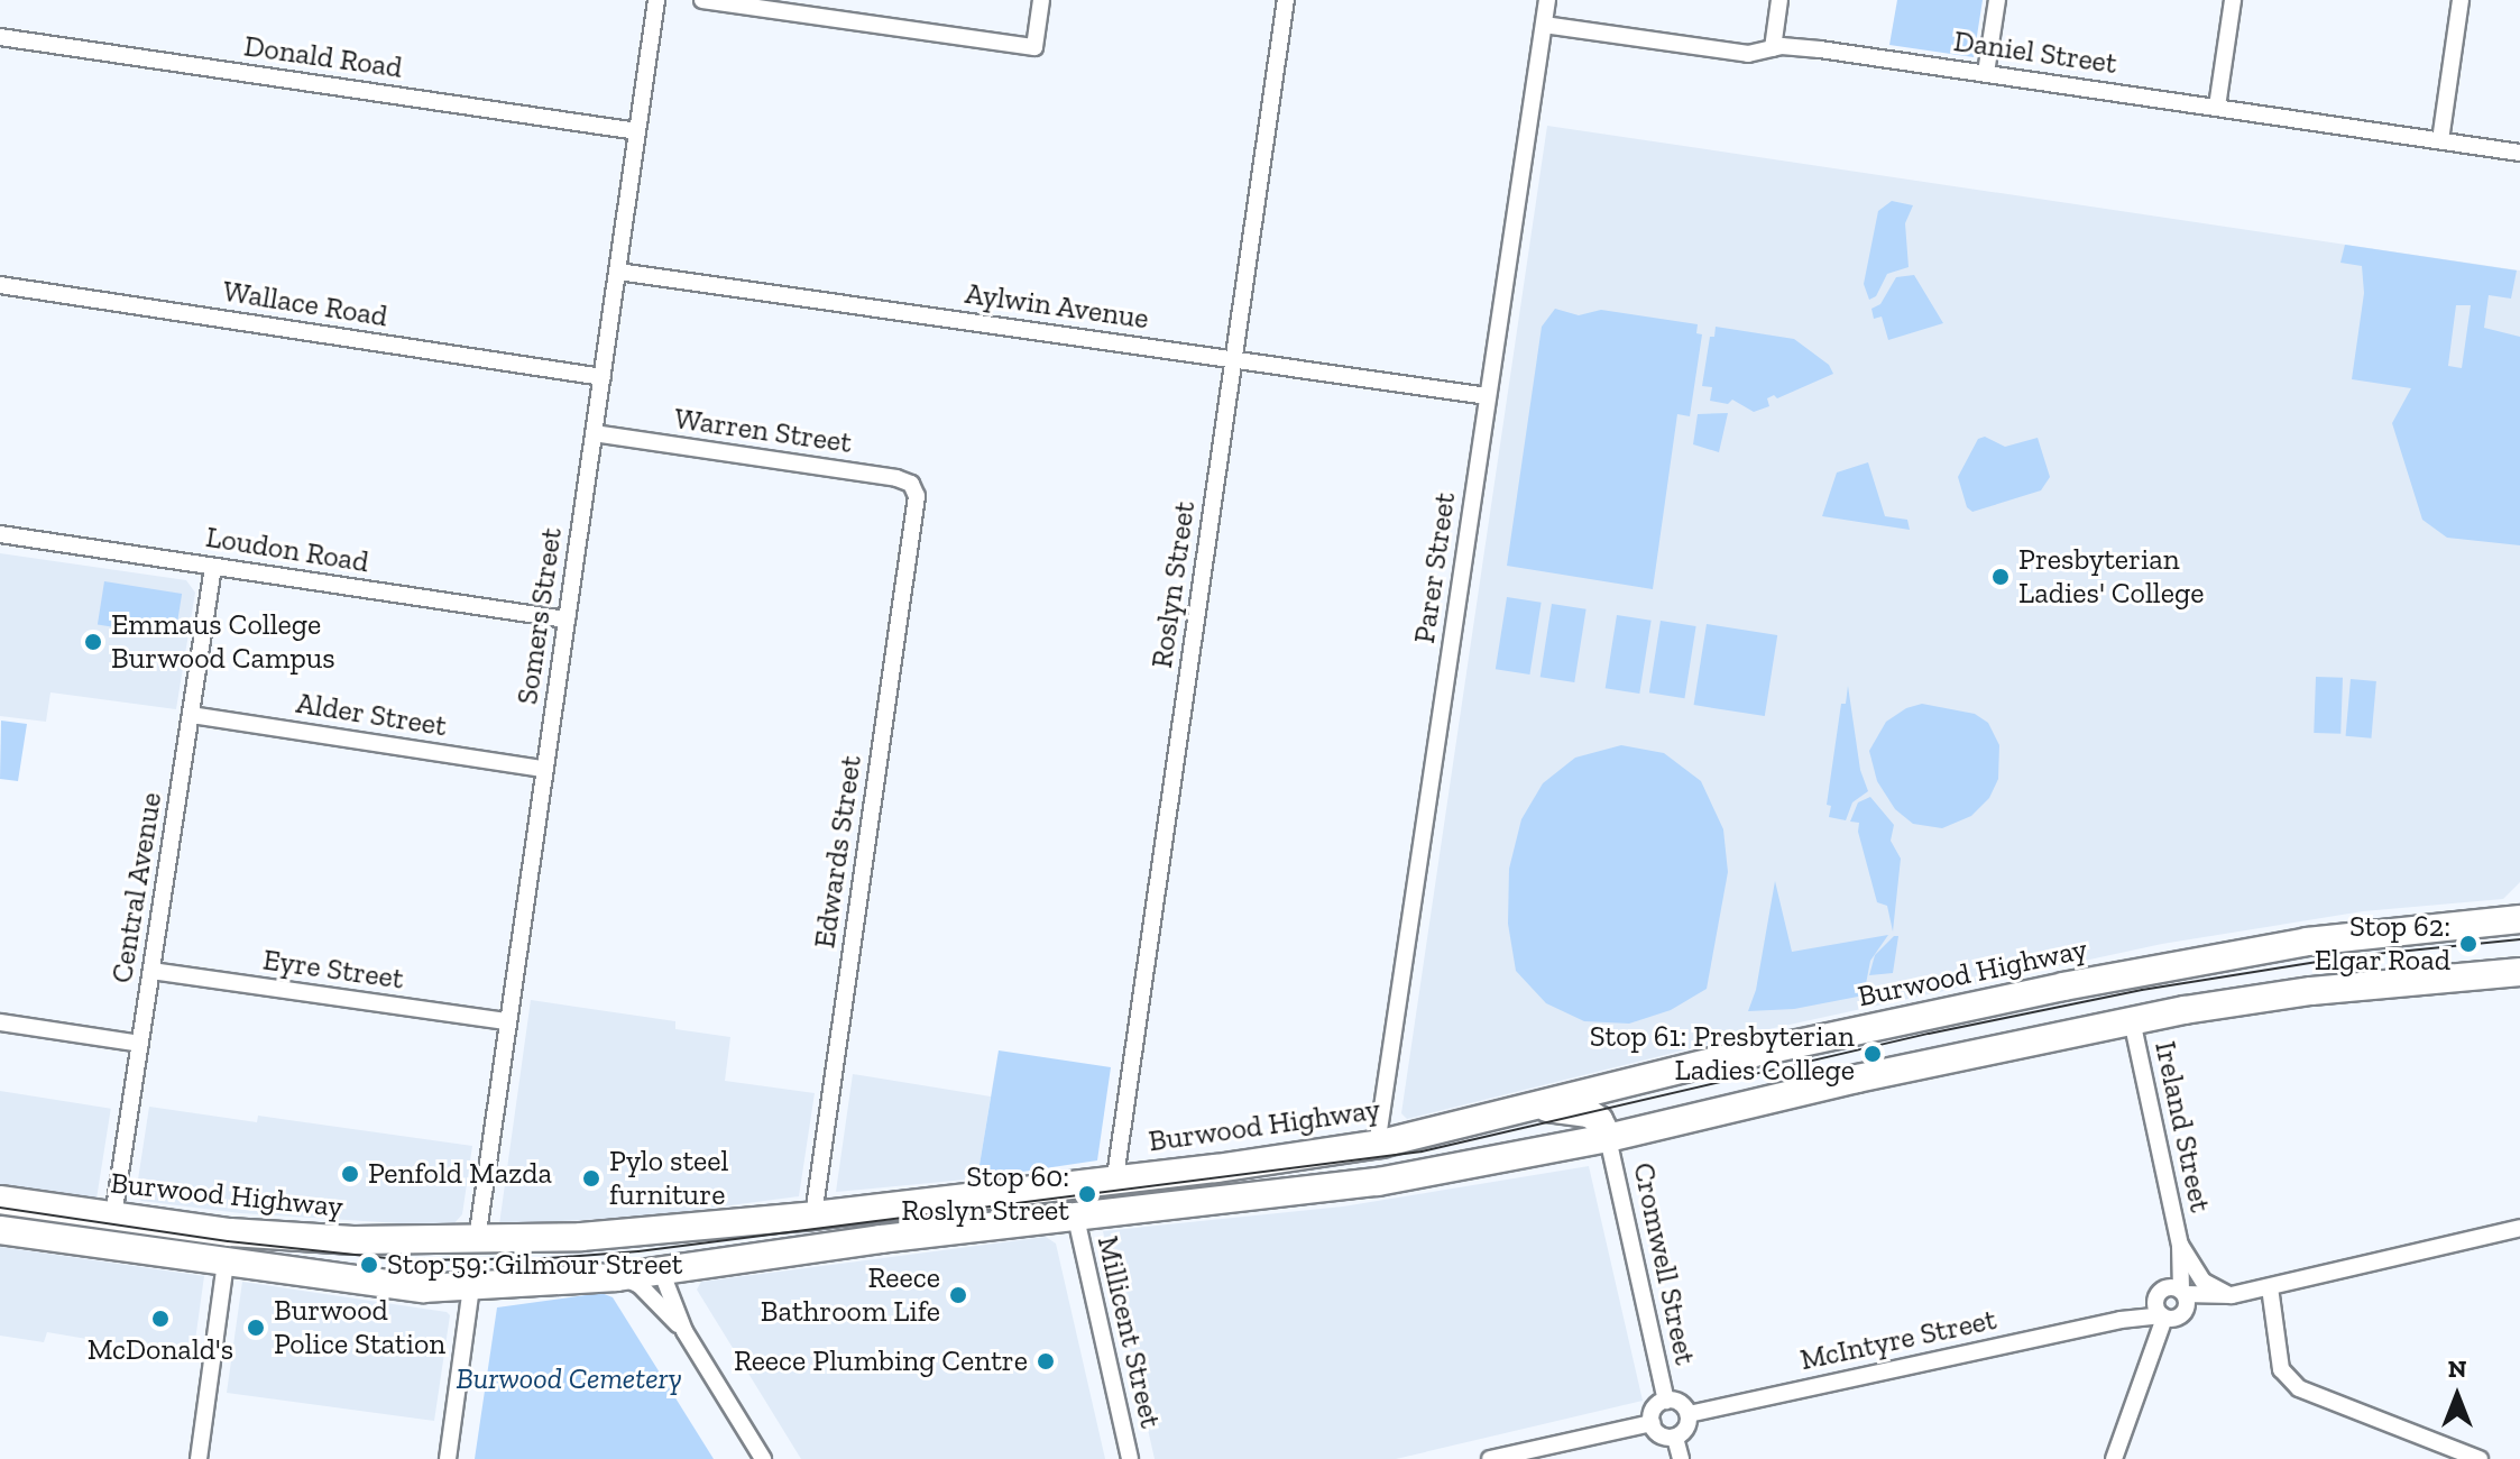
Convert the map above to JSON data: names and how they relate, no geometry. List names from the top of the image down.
{
  "streets": {
    "highway": ["Burwood Highway"],
    "street": [
      "Daniel Street",
      "Donald Road",
      "Wallace Road",
      "Aylwin Avenue",
      "Warren Street",
      "Loudon Road",
      "Parer Street",
      "Roslyn Street",
      "Somers Street",
      "Alder Street",
      "Edwards Street",
      "Central Avenue",
      "Eyre Street",
      "Ireland Street",
      "Cromwell Street",
      "Millicent Street",
      "McIntyre Street"
    ]
  },
  "crossings": [
    ["Daniel Street", "Parer Street"],
    ["Donald Road", "Somers Street"],
    ["Wallace Road", "Somers Street"],
    ["Aylwin Avenue", "Parer Street"],
    ["Aylwin Avenue", "Roslyn Street"],
    ["Aylwin Avenue", "Somers Street"],
    ["Warren Street", "Somers Street"],
    ["Warren Street", "Edwards Street"],
    ["Loudon Road", "Somers Street"],
    ["Loudon Road", "Central Avenue"],
    ["Parer Street", "Burwood Highway"],
    ["Roslyn Street", "Burwood Highway"],
    ["Somers Street", "Alder Street"],
    ["Somers Street", "Eyre Street"],
    ["Somers Street", "Burwood Highway"],
    ["Alder Street", "Central Avenue"],
    ["Edwards Street", "Burwood Highway"],
    ["Central Avenue", "Eyre Street"],
    ["Central Avenue", "Burwood Highway"],
    ["Ireland Street", "McIntyre Street"],
    ["Cromwell Street", "McIntyre Street"]
  ],
  "parks": ["Burwood Cemetery"],
  "places": [
    "Presbyterian Ladies' College",
    "Emmaus College Burwood Campus",
    "Stop 62: Elgar Road",
    "Stop 61: Presbyterian Ladies College",
    "Penfold Mazda",
    "Pylo steel furniture",
    "Stop 60: Roslyn Street",
    "Stop 59: Gilmour Street",
    "Reece Bathroom Life",
    "McDonald's",
    "Burwood Police Station",
    "Reece Plumbing Centre"
  ],
  "north": "top"
}
